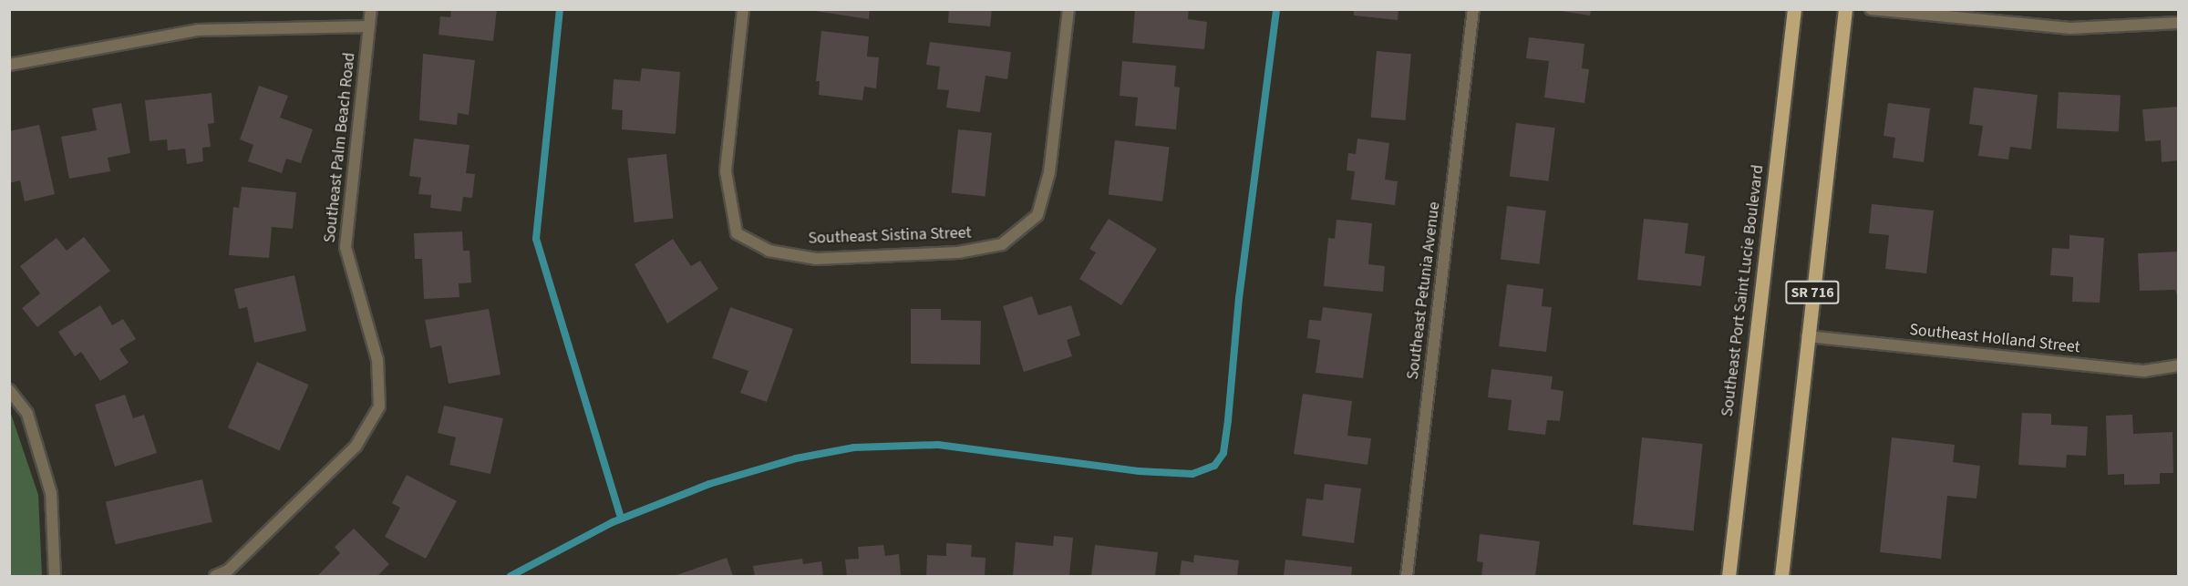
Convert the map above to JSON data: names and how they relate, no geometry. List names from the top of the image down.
{
  "streets": {
    "main road": ["Southeast Port Saint Lucie Boulevard", "SR 716"],
    "street": [
      "Southeast Palm Beach Road",
      "Southeast Sistina Street",
      "Southeast Petunia Avenue",
      "Southeast Holland Street"
    ]
  },
  "crossings": [
    ["SR 716", "Southeast Holland Street"]
  ]
}
